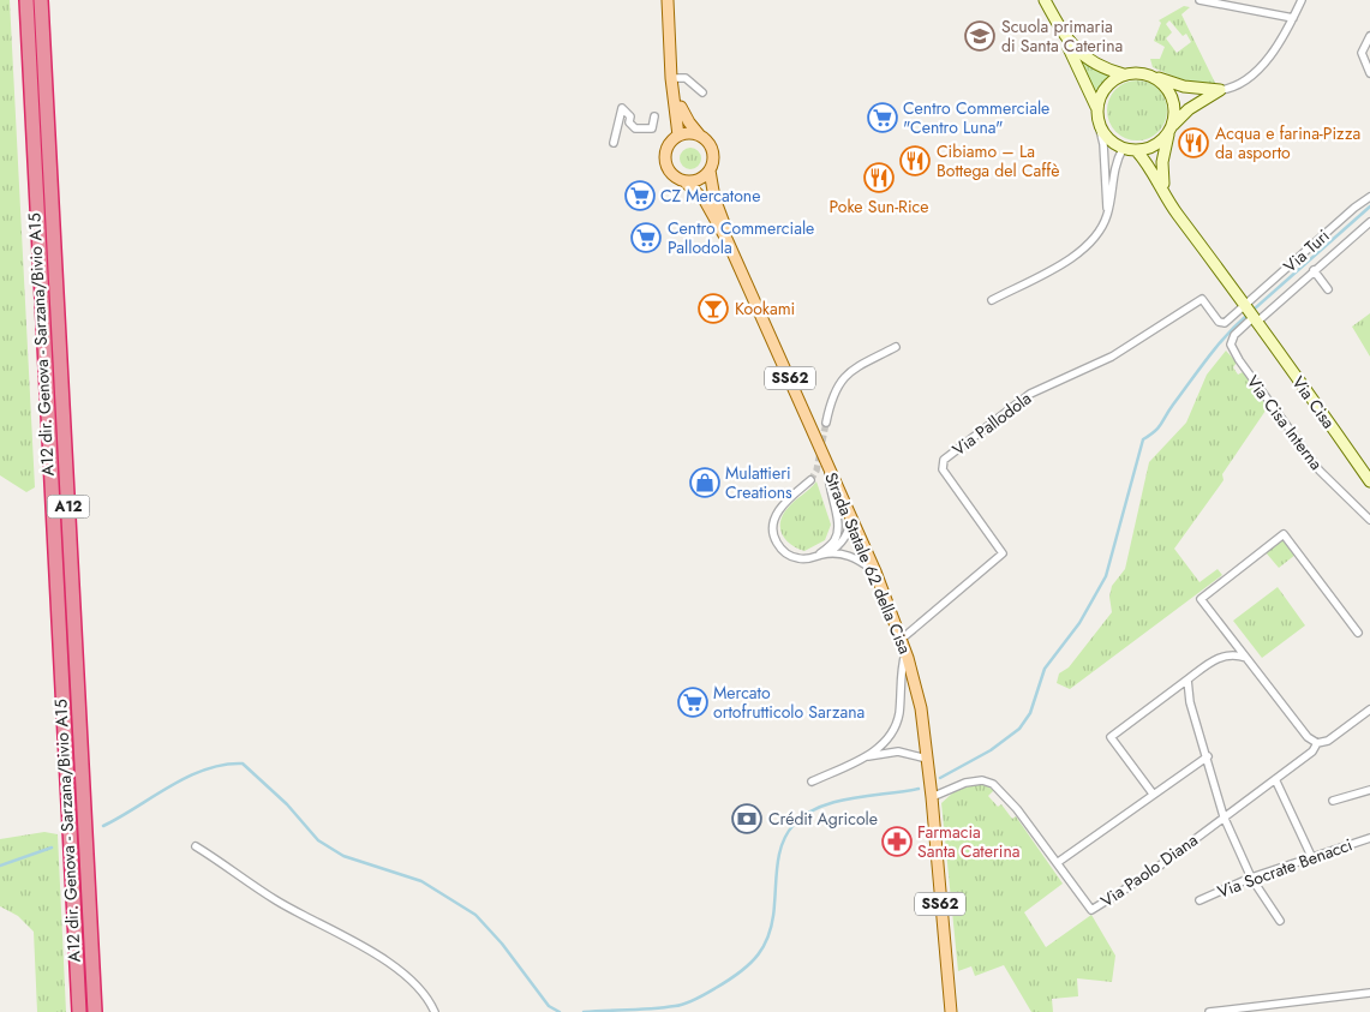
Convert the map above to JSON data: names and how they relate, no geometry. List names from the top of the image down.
{
  "streets": {
    "highway": ["A12 dir. Genova - Sarzana/Bivio A15", "A12"],
    "main road": ["SS62", "Strada Statale 62 della Cisa"],
    "street": [
      "Via Turi",
      "Via Cisa",
      "Via Cisa Interna",
      "Via Pallodola",
      "Via Socrate Benacci",
      "Via Paolo Diana"
    ]
  },
  "crossings": [
    ["Via Turi", "Via Cisa"],
    ["Via Turi", "Via Pallodola"],
    ["Via Cisa", "Via Cisa Interna"],
    ["Via Cisa", "Via Pallodola"],
    ["Via Pallodola", "Strada Statale 62 della Cisa"],
    ["Strada Statale 62 della Cisa", "Via Paolo Diana"]
  ],
  "places": {
    "school or university": ["Scuola primaria di Santa Caterina"],
    "supermarket": [
      "Centro Commerciale \"Centro Luna\"",
      "CZ Mercatone",
      "Centro Commerciale Pallodola",
      "Mercato ortofrutticolo Sarzana"
    ],
    "restaurant": ["Acqua e farina-Pizza da asporto", "Cibiamo – La Bottega del Caffè", "Poke Sun-Rice"],
    "bar": ["Kookami"],
    "shop": ["Mulattieri Creations"],
    "bank": ["Crédit Agricole"],
    "pharmacy": ["Farmacia Santa Caterina"]
  }
}
